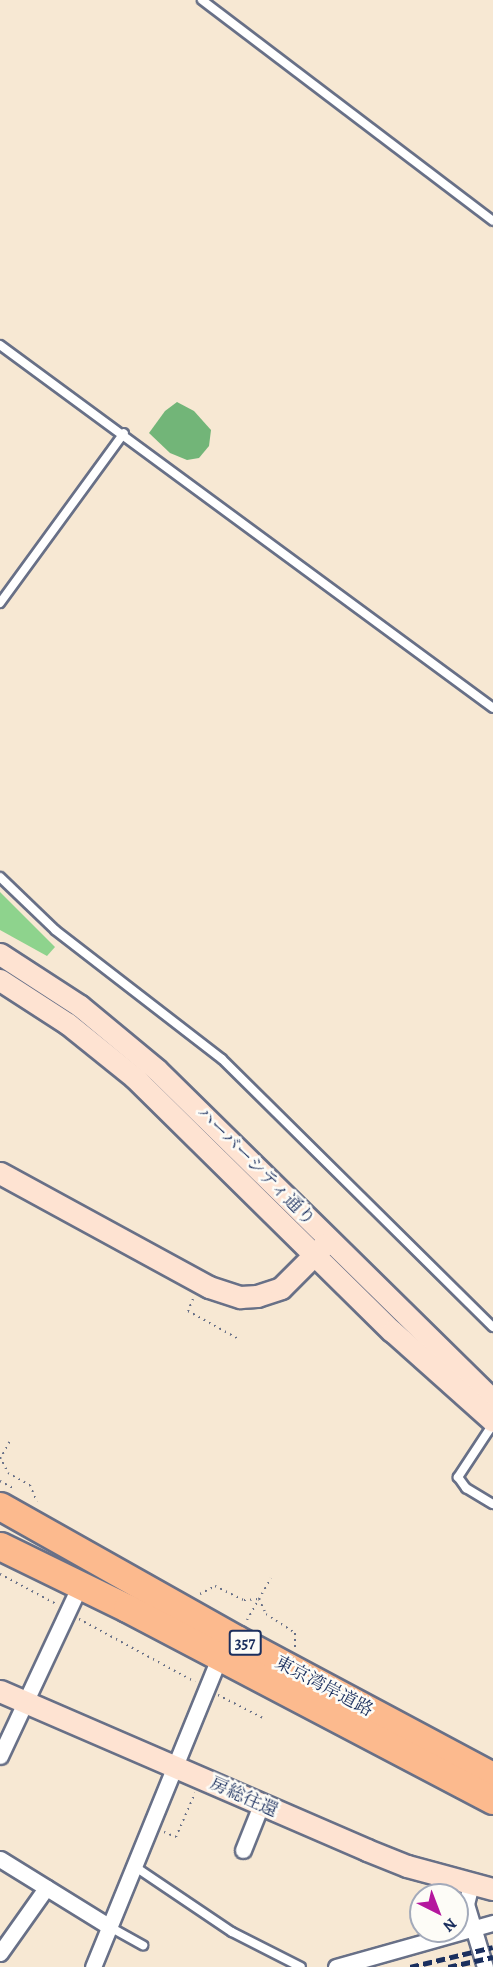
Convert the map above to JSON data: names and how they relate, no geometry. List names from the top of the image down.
{
  "streets": {
    "highway": ["357", "東京湾岸道路"],
    "street": ["ハーバーシティ通り", "房総往還"]
  },
  "north": "bottom right"
}
